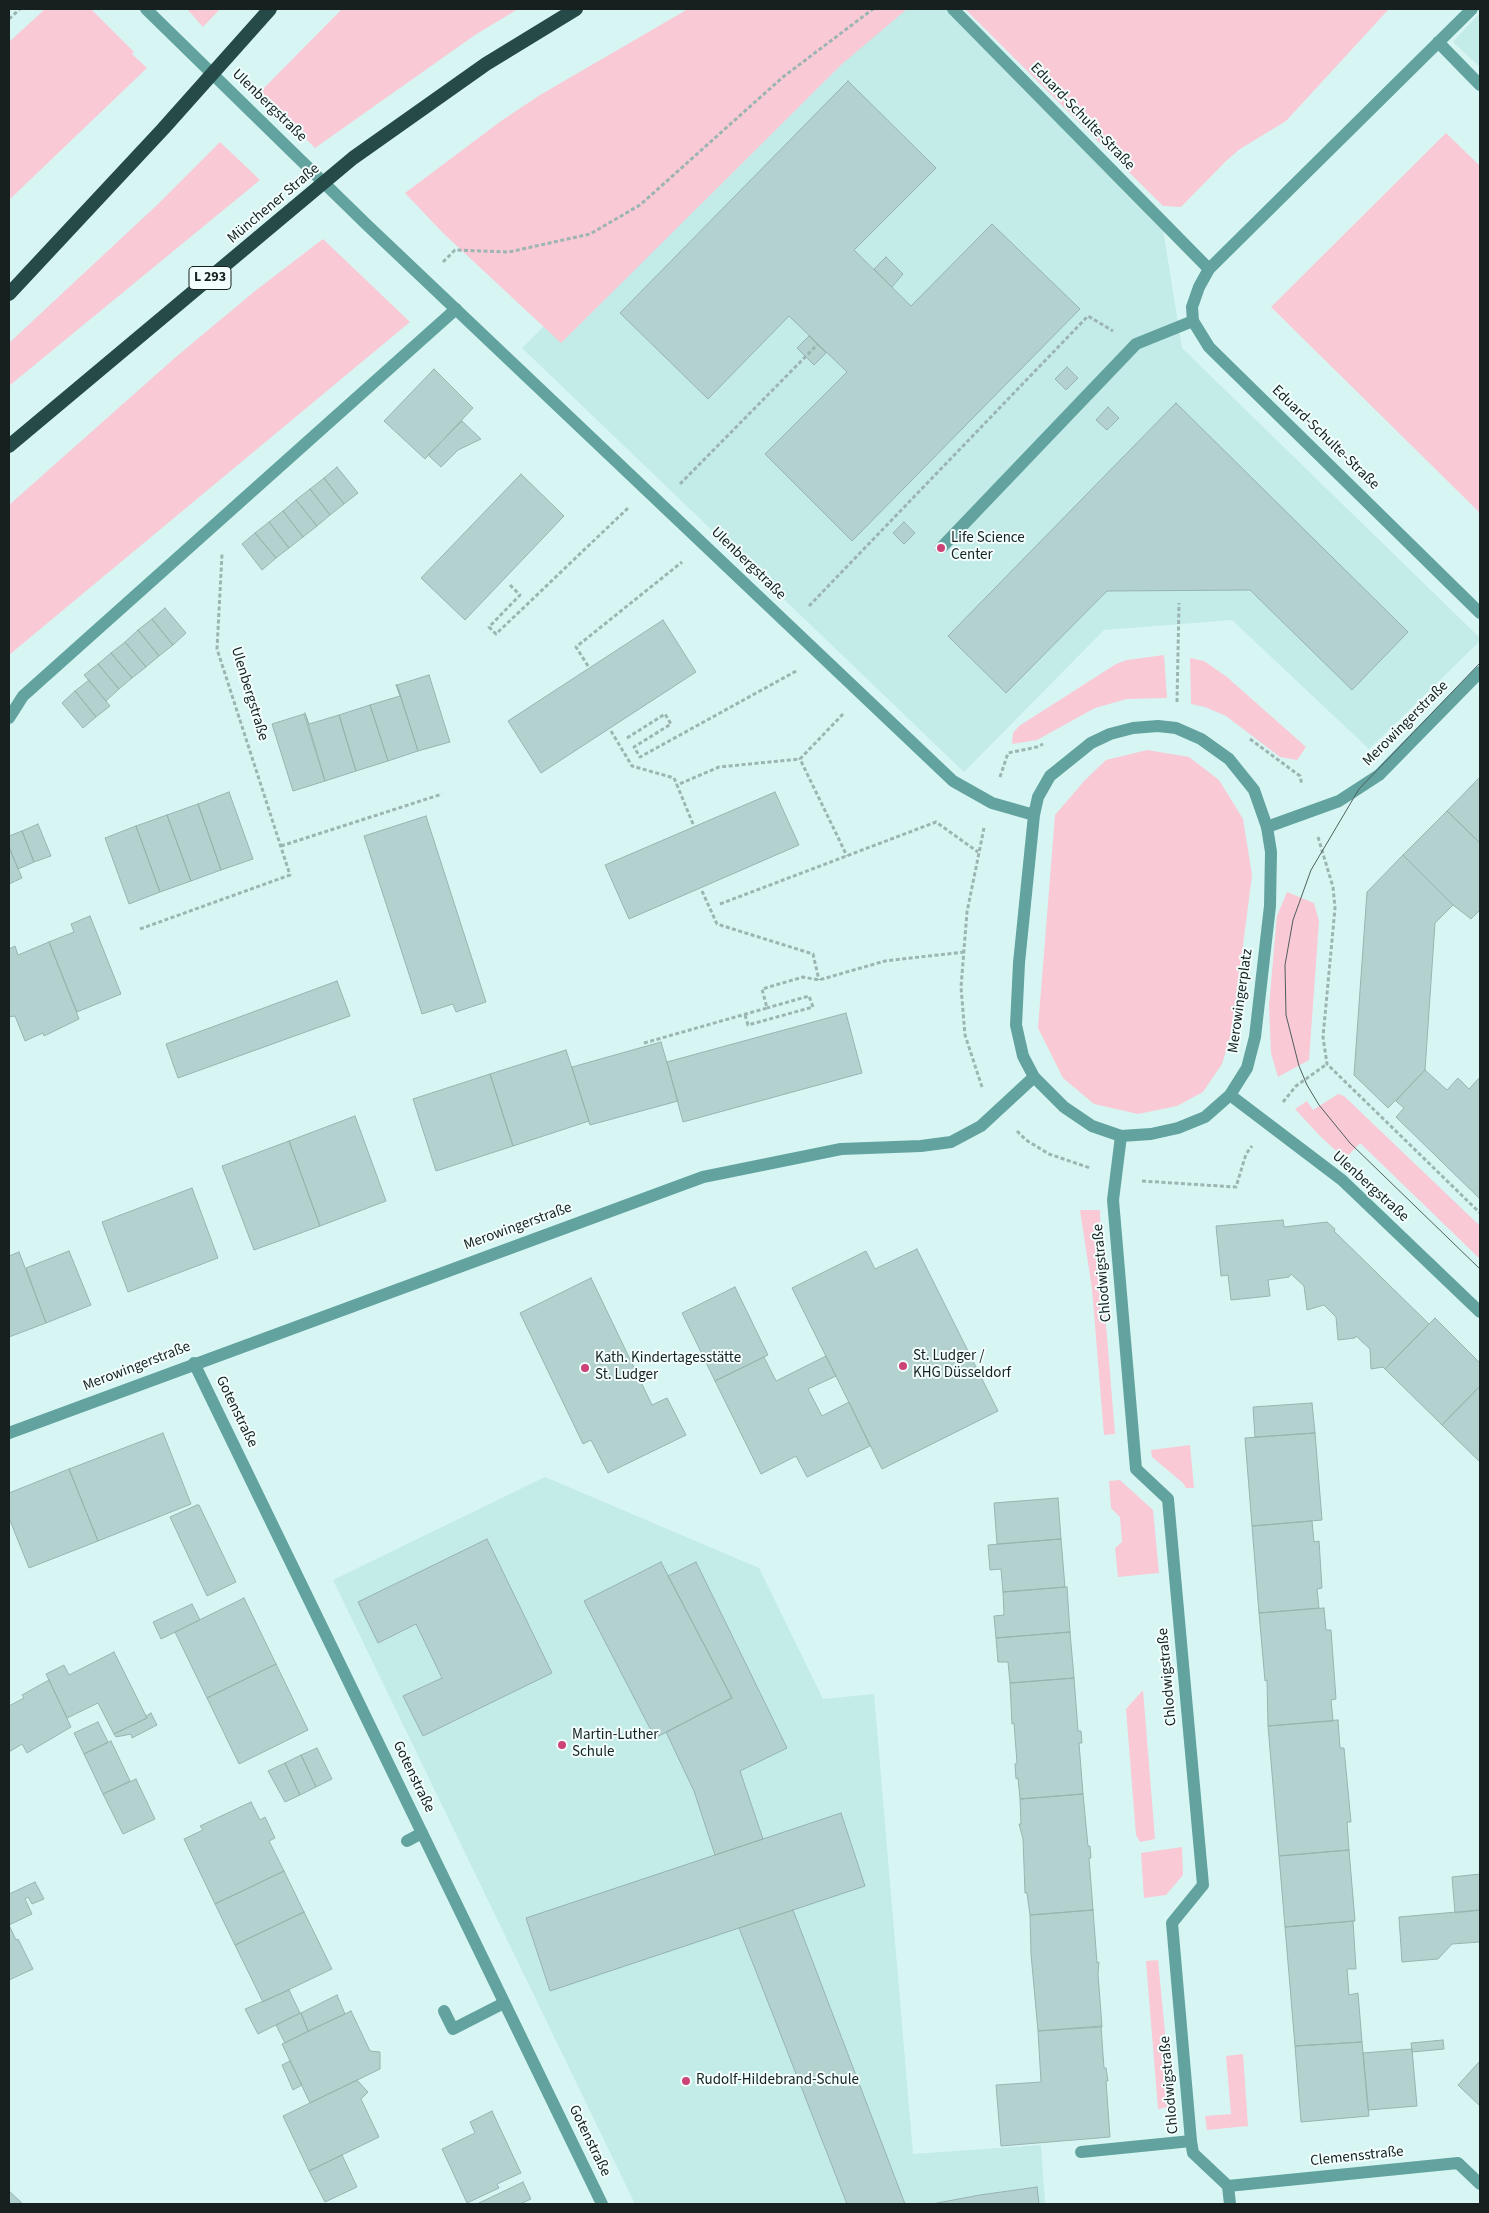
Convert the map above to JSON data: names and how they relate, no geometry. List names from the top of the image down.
{
  "streets": {
    "highway": ["Münchener Straße", "L 293"],
    "street": [
      "Ulenbergstraße",
      "Eduard-Schulte-Straße",
      "Merowingerstraße",
      "Merowingerplatz",
      "Chlodwigstraße",
      "Gotenstraße",
      "Clemensstraße"
    ]
  },
  "crossings": [
    ["Ulenbergstraße", "Merowingerplatz"],
    ["Merowingerstraße", "Merowingerplatz"],
    ["Merowingerstraße", "Gotenstraße"],
    ["Merowingerplatz", "Chlodwigstraße"],
    ["Chlodwigstraße", "Clemensstraße"]
  ],
  "places": [
    "Life Science Center",
    "St. Ludger / KHG Düsseldorf",
    "Kath. Kindertagesstätte St. Ludger",
    "Martin-Luther Schule",
    "Rudolf-Hildebrand-Schule"
  ]
}
